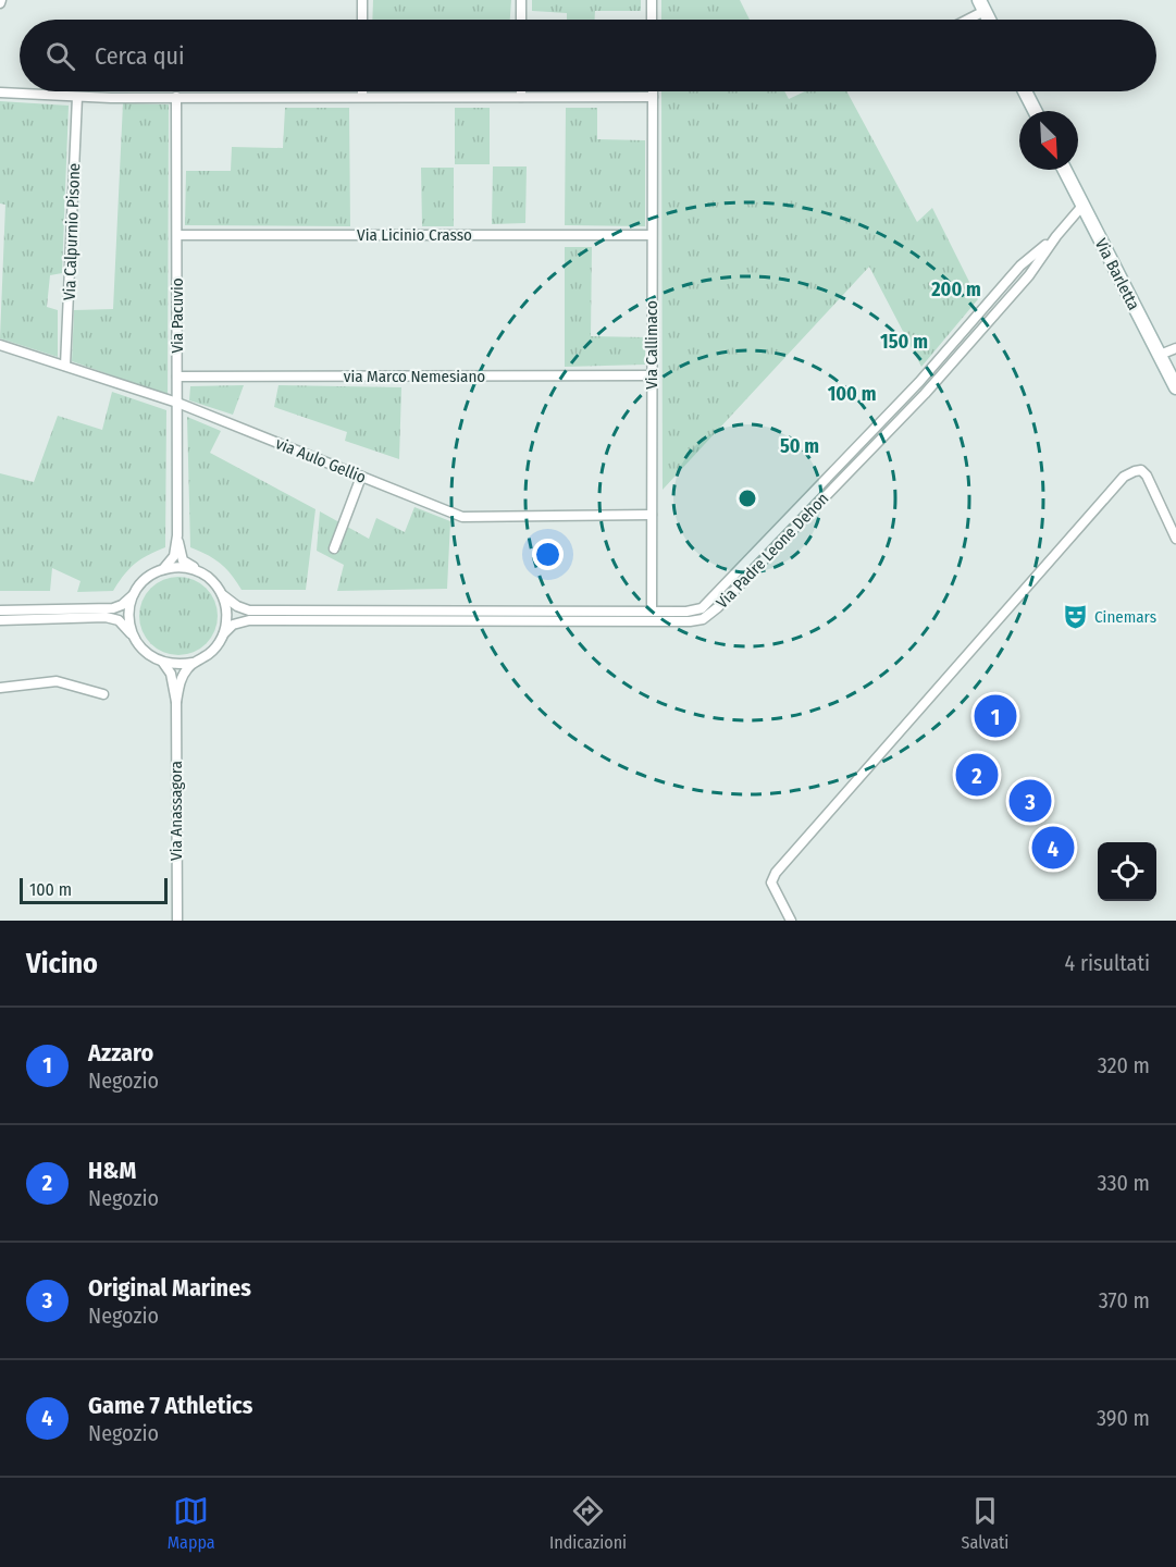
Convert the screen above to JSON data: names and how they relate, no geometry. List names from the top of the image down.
{
  "streets": {
    "main road": ["Via Barletta"],
    "street": [
      "Via Calpurnio Pisone",
      "Via Licinio Crasso",
      "Via Pacuvio",
      "Via Callimaco",
      "via Marco Nemesiano",
      "via Aulo Gellio",
      "Via Padre Leone Dehon",
      "Via Anassagora"
    ]
  },
  "crossings": [
    ["Via Calpurnio Pisone", "via Aulo Gellio"],
    ["Via Licinio Crasso", "Via Pacuvio"],
    ["Via Licinio Crasso", "Via Callimaco"],
    ["Via Barletta", "Via Padre Leone Dehon"],
    ["Via Pacuvio", "via Marco Nemesiano"],
    ["Via Pacuvio", "via Aulo Gellio"],
    ["Via Pacuvio", "Via Padre Leone Dehon"],
    ["Via Pacuvio", "Via Anassagora"],
    ["Via Callimaco", "via Marco Nemesiano"],
    ["Via Callimaco", "via Aulo Gellio"],
    ["Via Callimaco", "Via Padre Leone Dehon"],
    ["Via Padre Leone Dehon", "Via Anassagora"]
  ],
  "places": {
    "theatre": ["Cinemars"]
  },
  "scale_bar": "100 m",
  "north": "bottom right",
  "page": {
    "search": "Cerca qui",
    "pins": [
      "1",
      "2",
      "3",
      "4"
    ],
    "scale": "100 m",
    "heading": ["Vicino", "4 risultati"],
    "list": [
      {
        "mark": "1",
        "name": "Azzaro",
        "note": "Negozio",
        "value": "320 m"
      },
      {
        "mark": "2",
        "name": "H&M",
        "note": "Negozio",
        "value": "330 m"
      },
      {
        "mark": "3",
        "name": "Original Marines",
        "note": "Negozio",
        "value": "370 m"
      },
      {
        "mark": "4",
        "name": "Game 7 Athletics",
        "note": "Negozio",
        "value": "390 m"
      }
    ],
    "nav": ["Mappa", "Indicazioni", "Salvati"]
  },
  "rings": [
    "200 m",
    "150 m",
    "100 m",
    "50 m"
  ]
}
